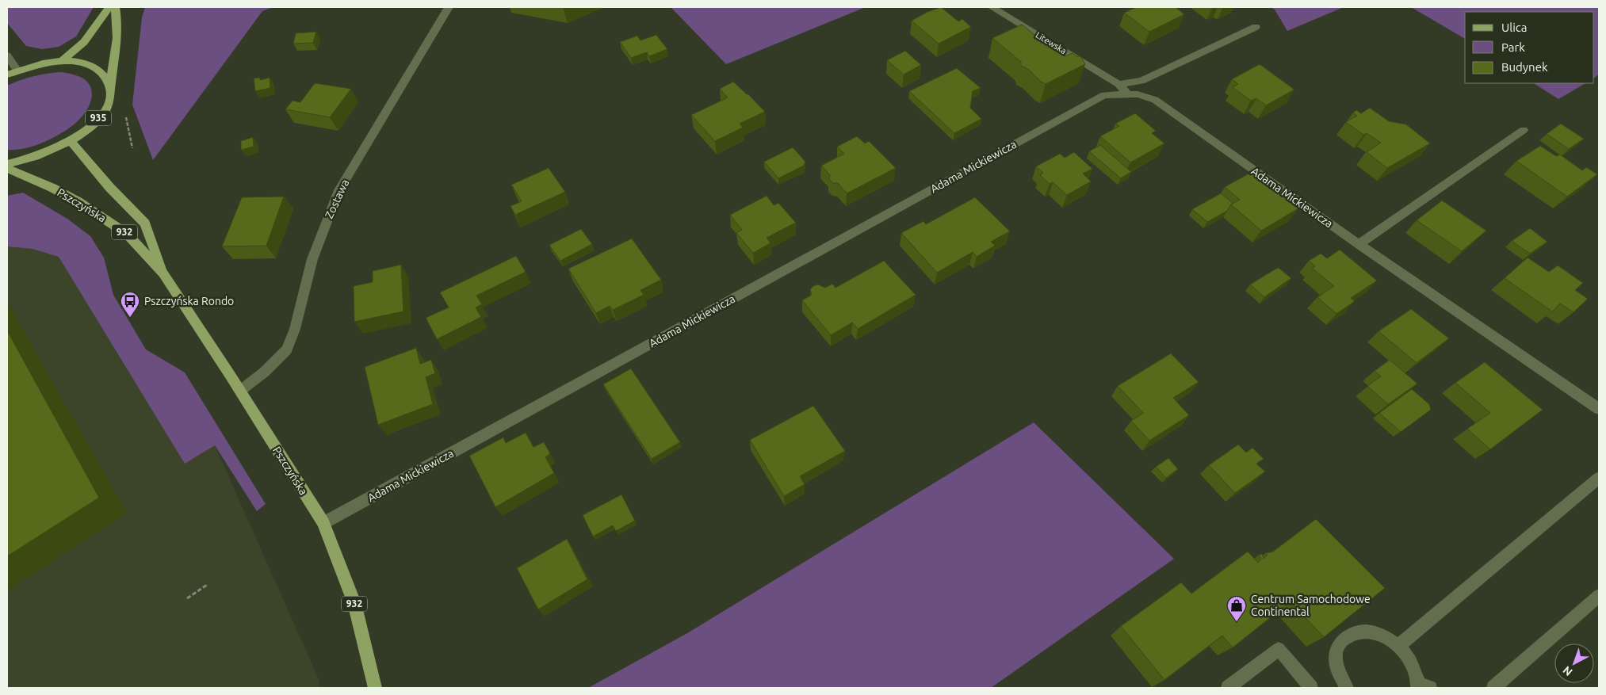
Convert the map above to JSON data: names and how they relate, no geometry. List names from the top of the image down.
{
  "streets": {
    "main road": ["935", "Pszczyńska", "932"],
    "street": ["Litewska", "Adama Mickiewicza", "Zostawa"]
  },
  "crossings": [
    ["Litewska", "Adama Mickiewicza"],
    ["935", "Pszczyńska"],
    ["Adama Mickiewicza", "Pszczyńska"],
    ["Zostawa", "Pszczyńska"]
  ],
  "places": {
    "bus stop": ["Pszczyńska Rondo"],
    "shop": ["Centrum Samochodowe Continental"]
  },
  "legend": ["Ulica", "Park", "Budynek"],
  "north": "bottom left"
}
